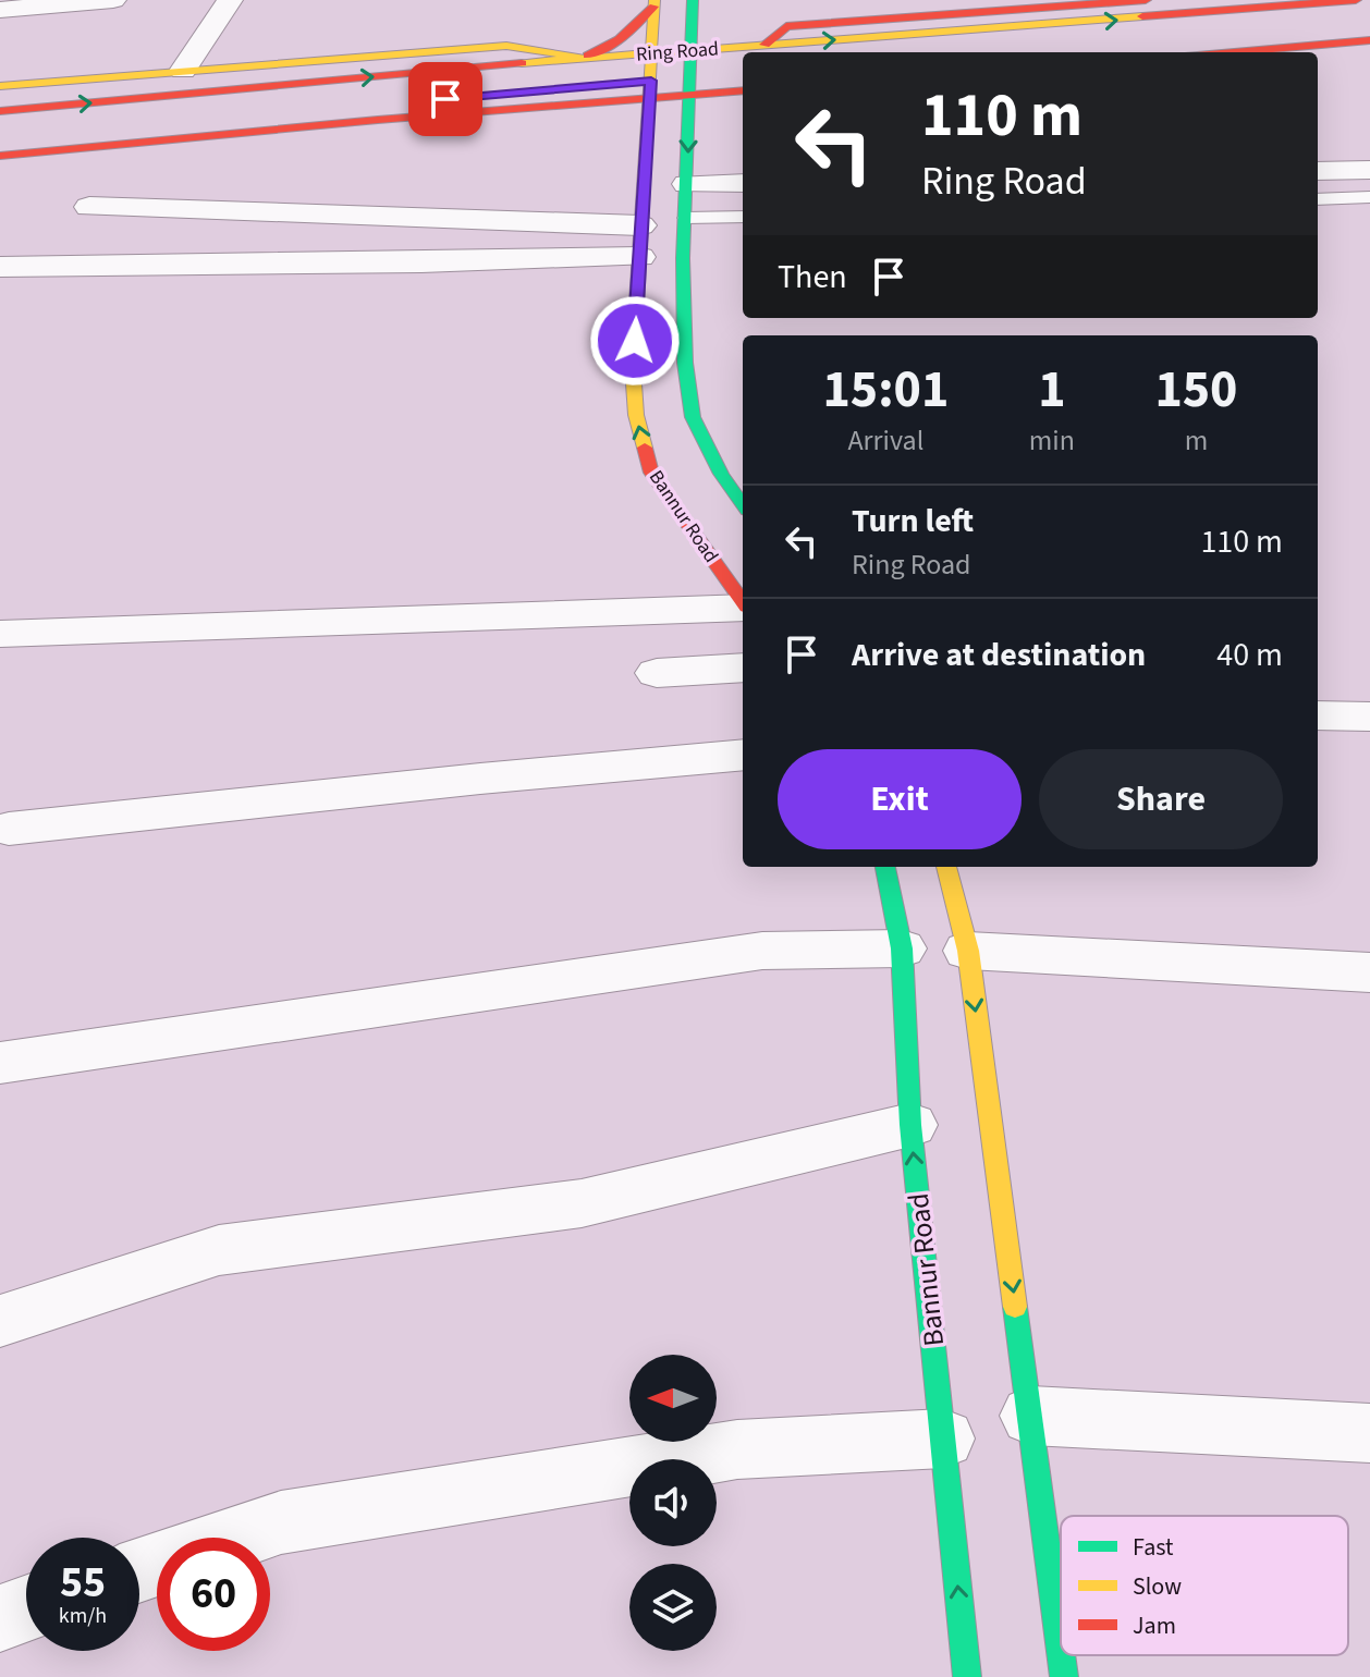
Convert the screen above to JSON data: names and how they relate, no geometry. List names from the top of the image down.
{
  "streets": {
    "main road": ["Ring Road", "Bannur Road"]
  },
  "crossings": [
    ["Ring Road", "Bannur Road"]
  ],
  "legend": ["Fast", "Slow", "Jam"],
  "north": "left",
  "page": {
    "turn": ["110 m", "Ring Road"],
    "then": "Then",
    "eta": [
      "15:01",
      "Arrival",
      "1",
      "min",
      "150",
      "m"
    ],
    "list": [
      {
        "name": "Turn left",
        "note": "Ring Road",
        "value": "110 m"
      },
      {
        "name": "Arrive at destination",
        "value": "40 m"
      }
    ],
    "buttons": ["Exit", "Share"],
    "speed": "55 km/h",
    "limit": "60"
  }
}
